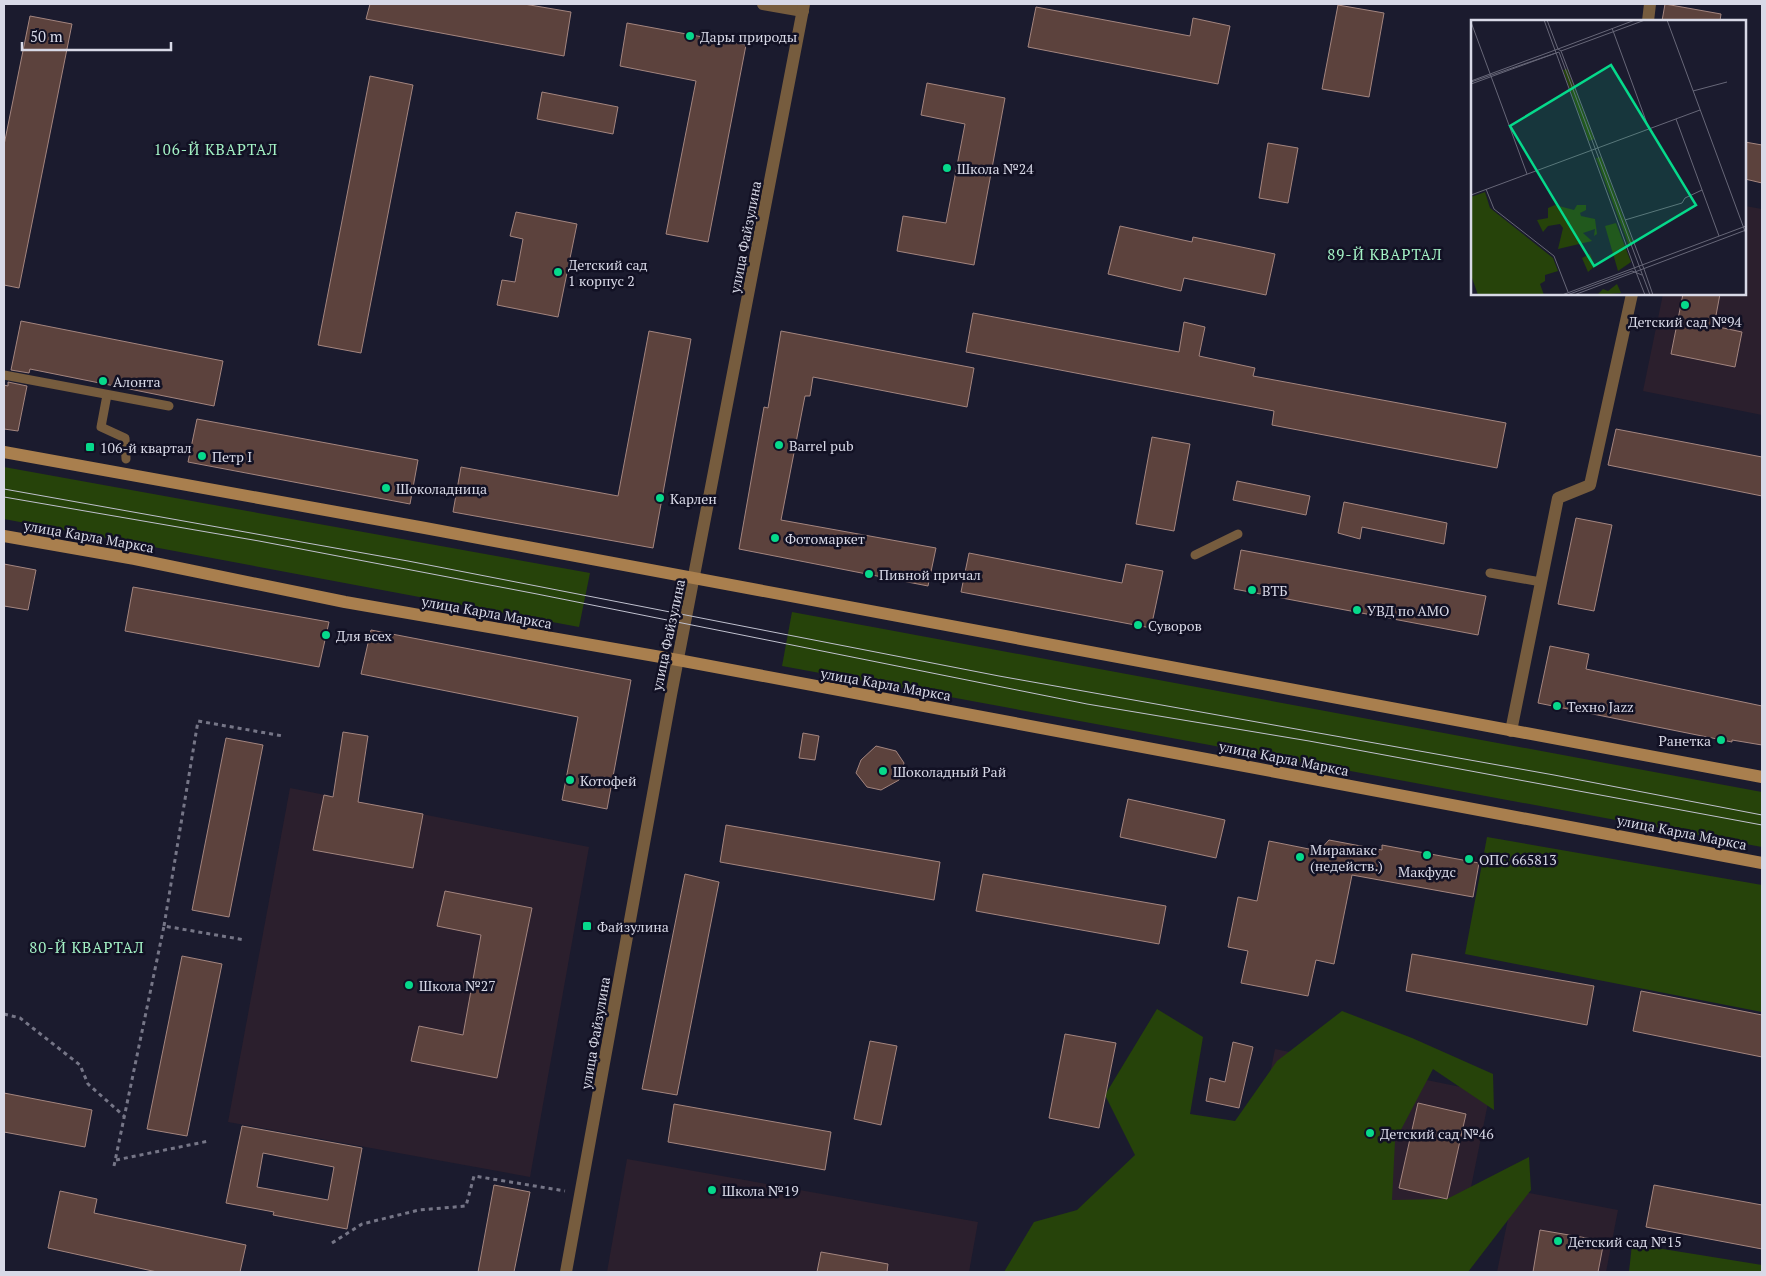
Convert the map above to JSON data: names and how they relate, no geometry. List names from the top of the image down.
{
  "streets": {
    "main road": ["улица Карла Маркса"],
    "street": ["улица Файзулина"]
  },
  "crossings": [
    ["улица Файзулина", "улица Карла Маркса"]
  ],
  "districts": ["106-Й КВАРТАЛ", "89-Й КВАРТАЛ", "80-Й КВАРТАЛ"],
  "places": {
    "other": [
      "Дары природы",
      "Школа №24",
      "Детский сад 1 корпус 2",
      "Детский сад №94",
      "Алонта",
      "Barrel pub",
      "Петр I",
      "Шоколадница",
      "Карлен",
      "Фотомаркет",
      "Пивной причал",
      "ВТБ",
      "УВД по АМО",
      "Суворов",
      "Для всех",
      "Техно Jazz",
      "Ранетка",
      "Шоколадный Рай",
      "Котофей",
      "Макфудс",
      "Мирамакс (недейств.)",
      "ОПС 665813",
      "Школа №27",
      "Детский сад №46",
      "Школа №19",
      "Детский сад №15"
    ],
    "transit": ["106-й квартал", "Файзулина"]
  },
  "scale_bar": "50 m"
}
